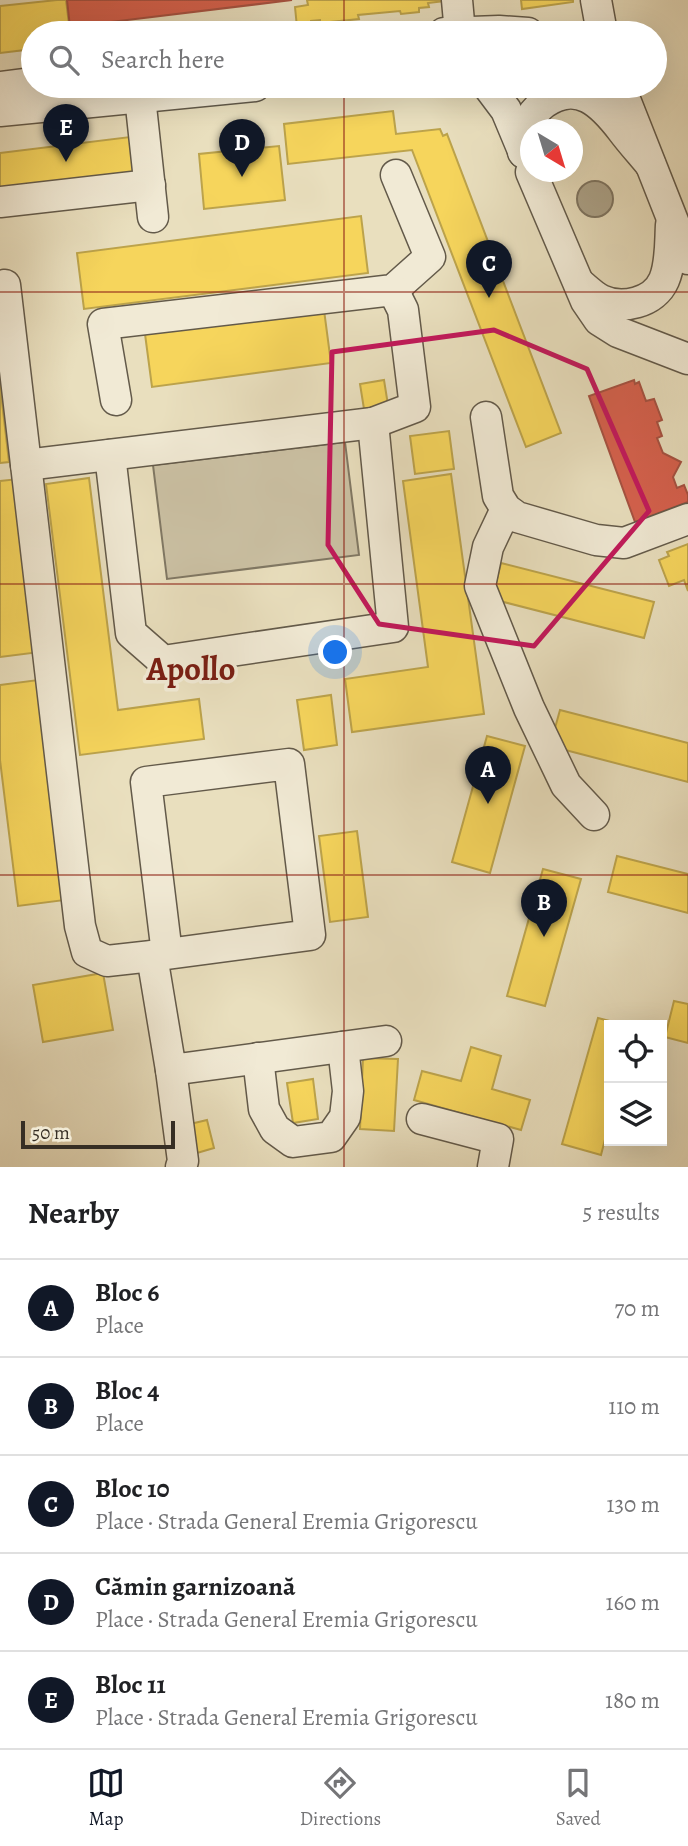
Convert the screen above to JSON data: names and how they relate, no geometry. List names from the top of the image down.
{
  "districts": ["Apollo"],
  "scale_bar": "50 m",
  "north": "bottom right",
  "page": {
    "search": "Search here",
    "pins": [
      "E",
      "D",
      "C",
      "A",
      "B"
    ],
    "scale": "50 m",
    "heading": ["Nearby", "5 results"],
    "list": [
      {
        "mark": "A",
        "name": "Bloc 6",
        "note": "Place",
        "value": "70 m"
      },
      {
        "mark": "B",
        "name": "Bloc 4",
        "note": "Place",
        "value": "110 m"
      },
      {
        "mark": "C",
        "name": "Bloc 10",
        "note": "Place · Strada General Eremia Grigorescu",
        "value": "130 m"
      },
      {
        "mark": "D",
        "name": "Cămin garnizoană",
        "note": "Place · Strada General Eremia Grigorescu",
        "value": "160 m"
      },
      {
        "mark": "E",
        "name": "Bloc 11",
        "note": "Place · Strada General Eremia Grigorescu",
        "value": "180 m"
      }
    ],
    "nav": ["Map", "Directions", "Saved"]
  }
}
